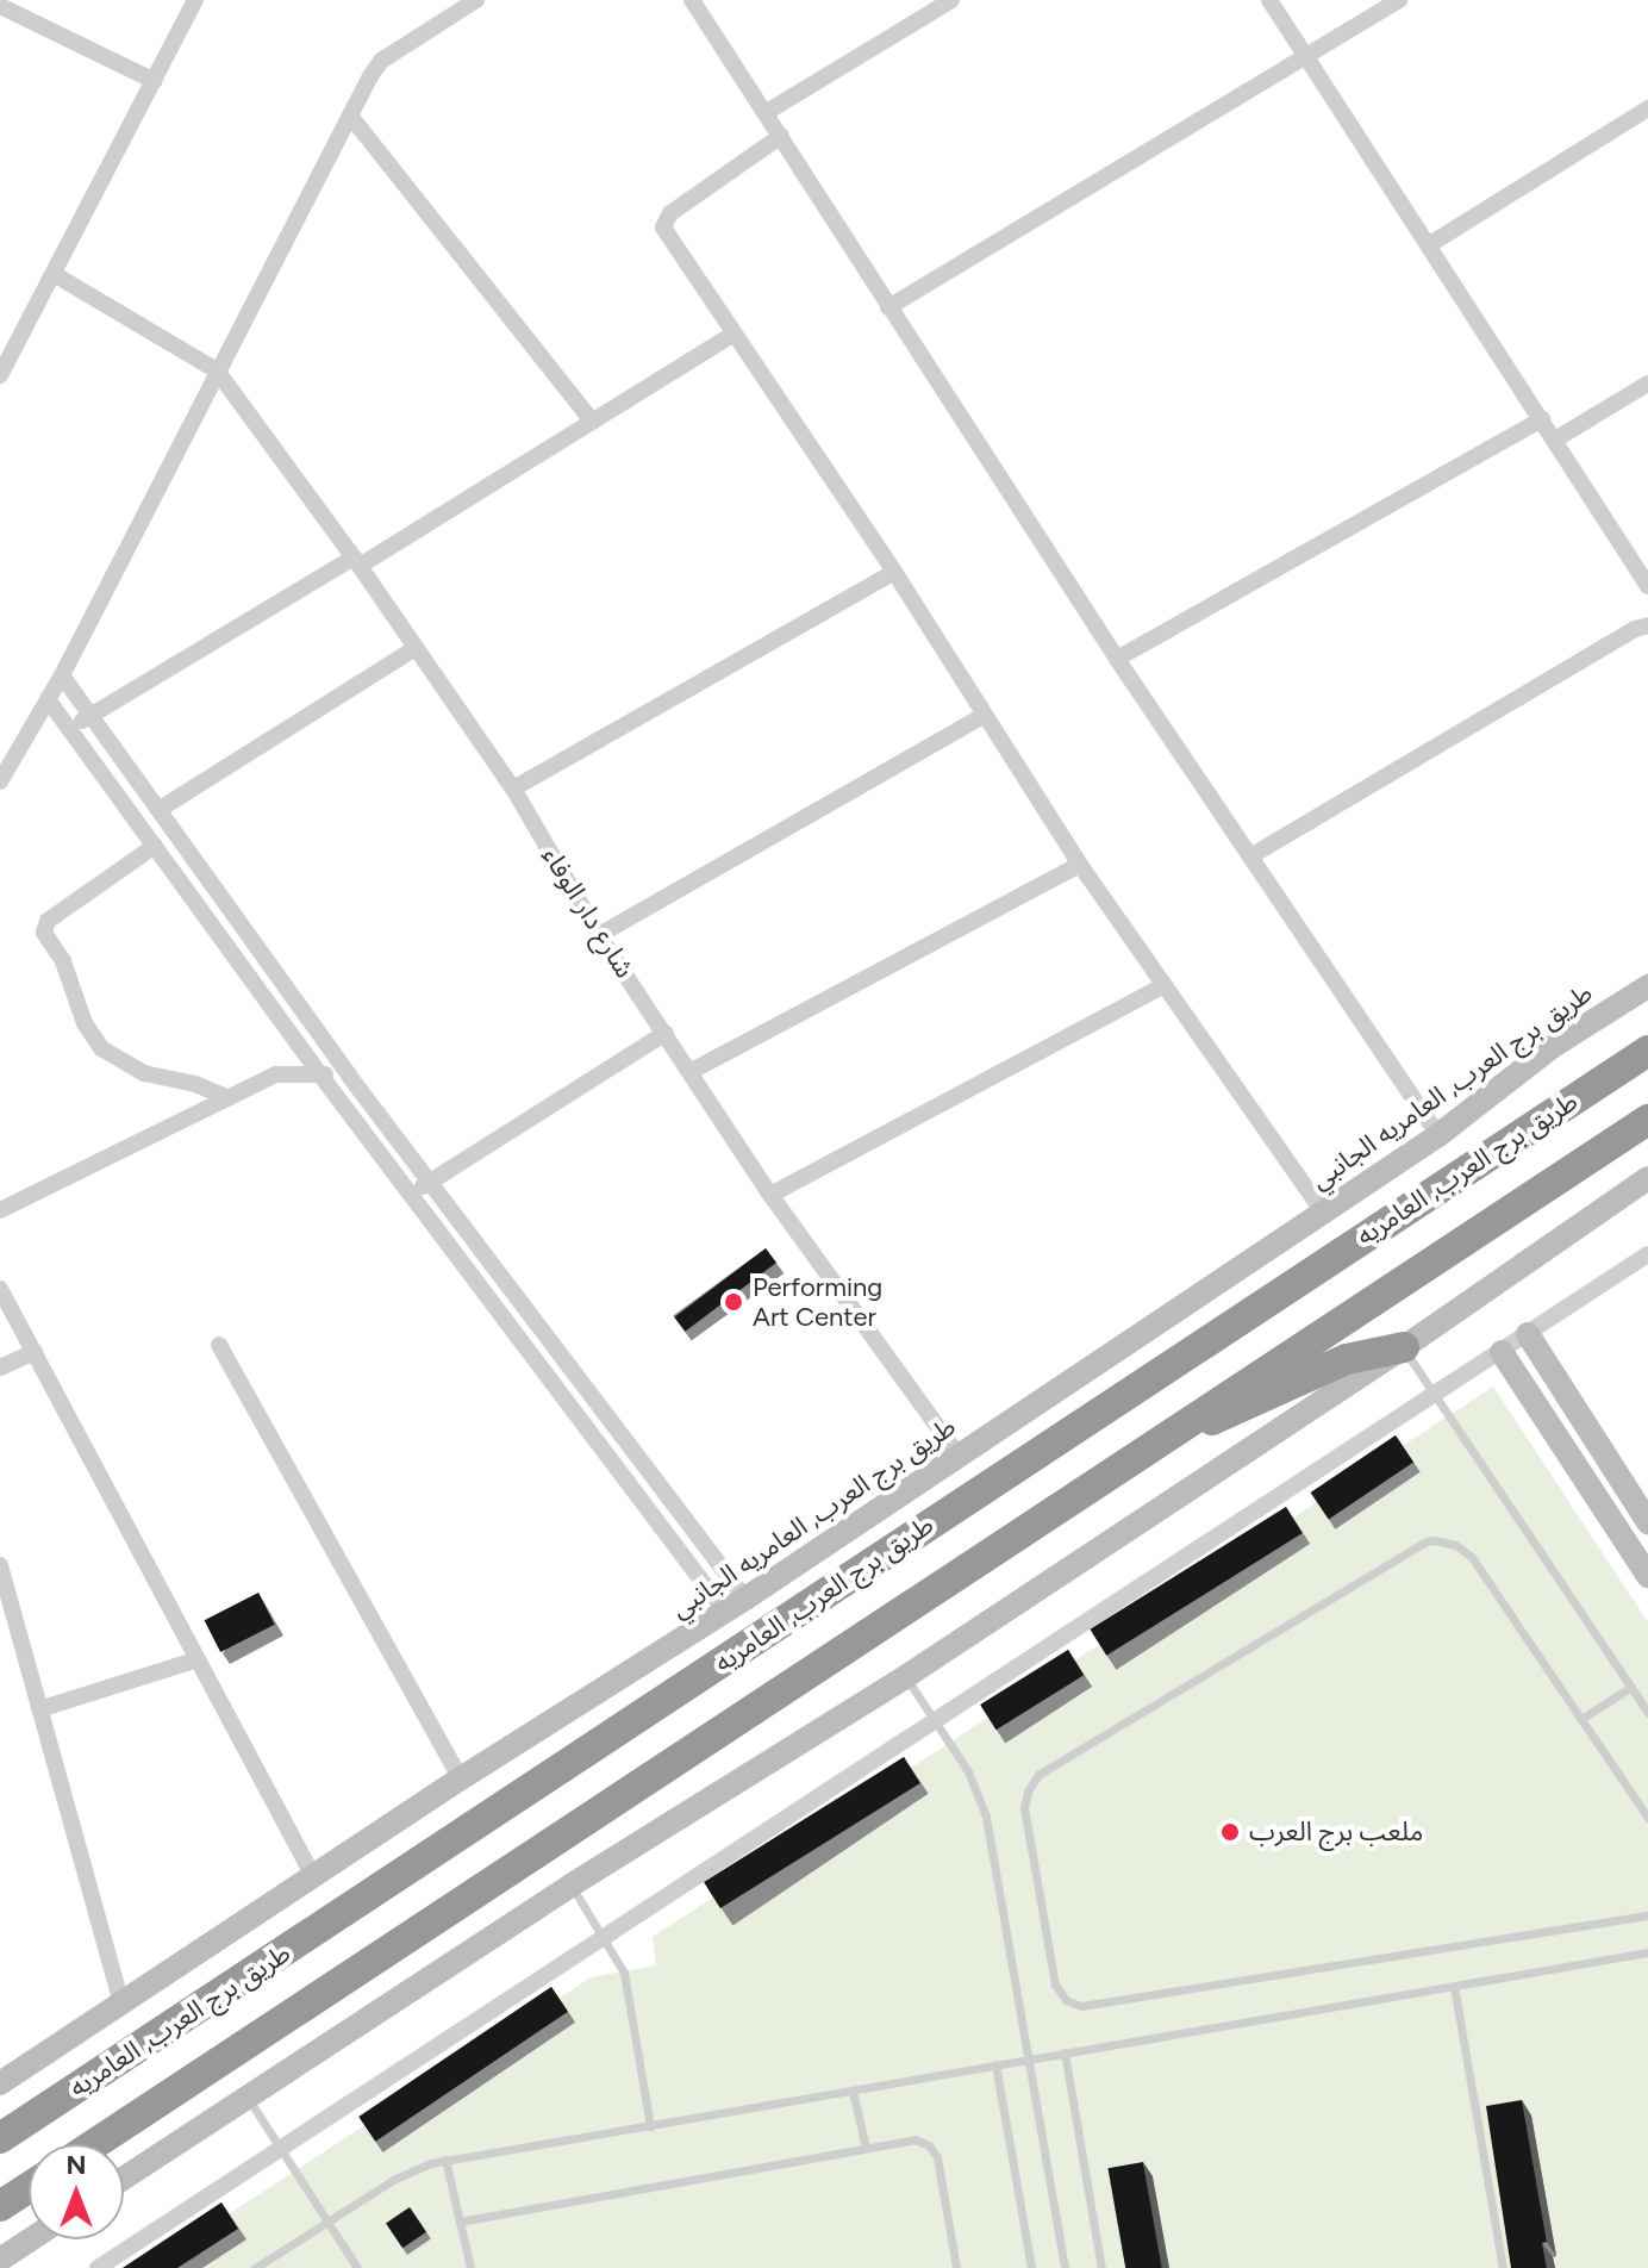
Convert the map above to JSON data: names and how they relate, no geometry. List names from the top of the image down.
{
  "streets": {
    "highway": ["طريق برج العرب, العامريه"],
    "street": ["شارع دار الوفاء", "طريق برج العرب, العامريه الجانبي"]
  },
  "crossings": [
    ["شارع دار الوفاء", "طريق برج العرب, العامريه الجانبي"]
  ],
  "places": ["Performing Art Center", "ملعب برج العرب"],
  "north": "top"
}
